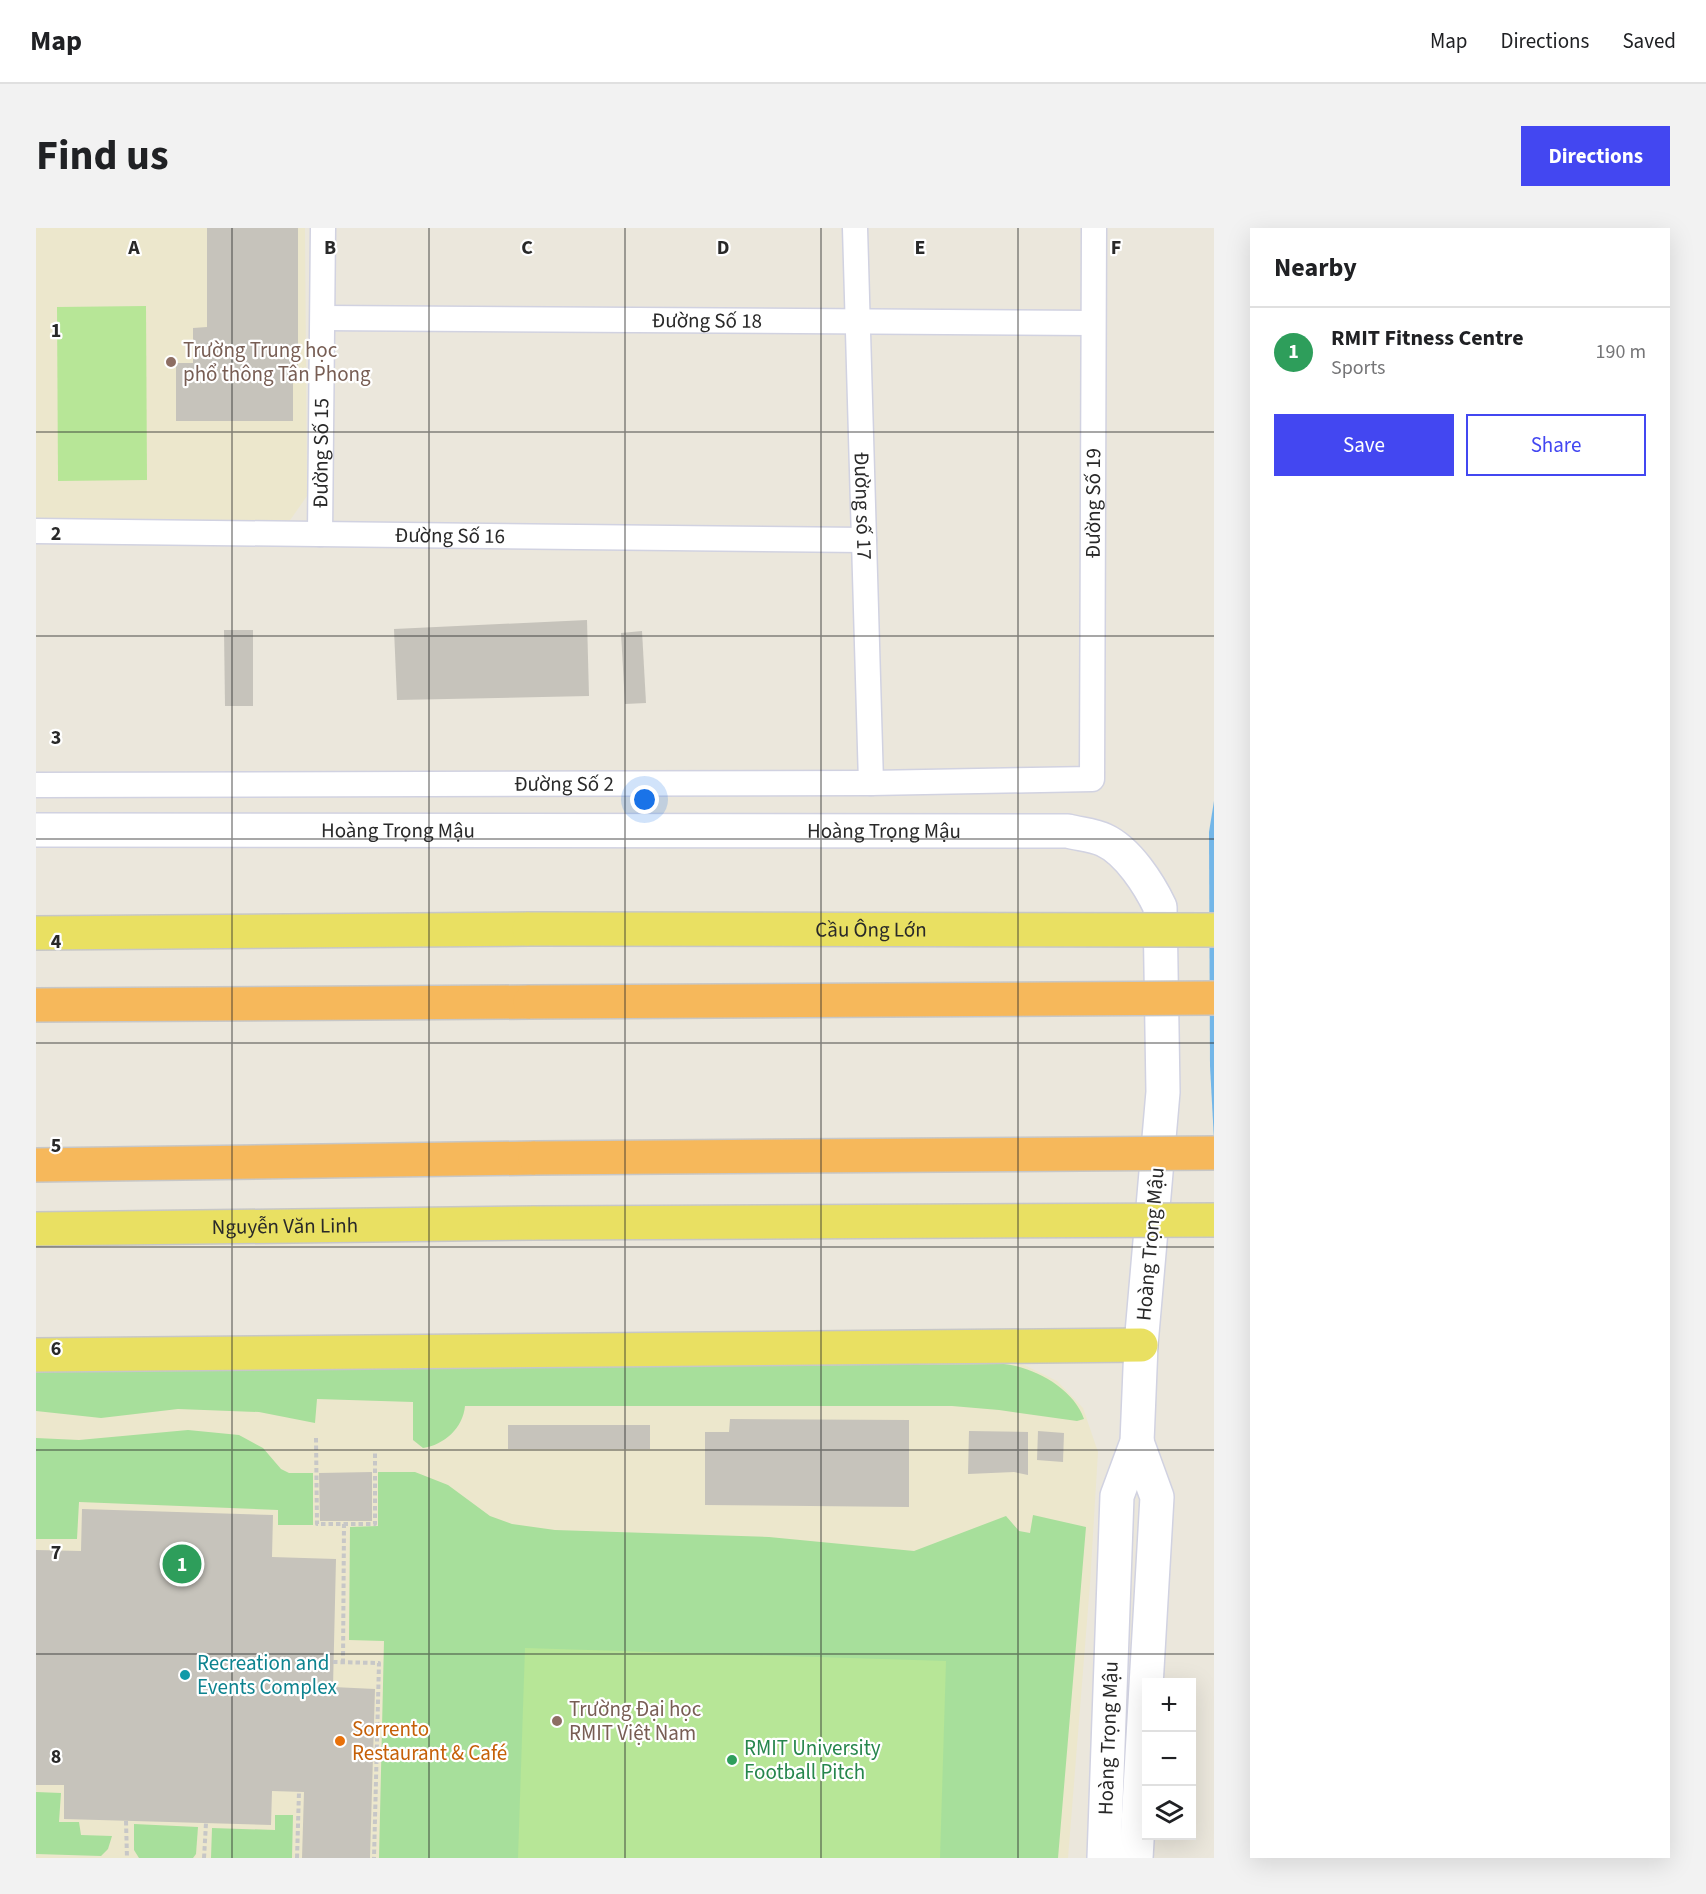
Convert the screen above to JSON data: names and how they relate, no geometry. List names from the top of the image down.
{
  "streets": {
    "main road": ["Hoàng Trọng Mậu", "Cầu Ông Lớn", "Nguyễn Văn Linh"],
    "street": [
      "Đường Số 18",
      "Đường Số 15",
      "Đường Số 19",
      "Đường số 17",
      "Đường Số 16",
      "Đường Số 2"
    ]
  },
  "crossings": [
    ["Đường Số 18", "Đường Số 15"],
    ["Đường Số 18", "Đường Số 19"],
    ["Đường Số 18", "Đường số 17"],
    ["Đường Số 15", "Đường Số 16"],
    ["Đường Số 19", "Đường Số 2"],
    ["Đường số 17", "Đường Số 16"],
    ["Đường số 17", "Đường Số 2"]
  ],
  "places": [
    "Trường Trung học phổ thông Tân Phong",
    "Recreation and Events Complex",
    "Trường Đại học RMIT Việt Nam",
    "Sorrento Restaurant & Café",
    "RMIT University Football Pitch"
  ],
  "page": {
    "header": "Map",
    "nav": ["Map", "Directions", "Saved"],
    "title": "Find us",
    "buttons": [
      "Directions",
      ["Save", "Share"]
    ],
    "heading": "Nearby",
    "list": [
      {
        "mark": "1",
        "name": "RMIT Fitness Centre",
        "note": "Sports",
        "value": "190 m"
      }
    ],
    "pins": "1",
    "map_buttons": ["+", "−"]
  },
  "grid": {
    "columns": [
      "A",
      "B",
      "C",
      "D",
      "E",
      "F"
    ],
    "rows": [
      "1",
      "2",
      "3",
      "4",
      "5",
      "6",
      "7",
      "8"
    ]
  }
}
